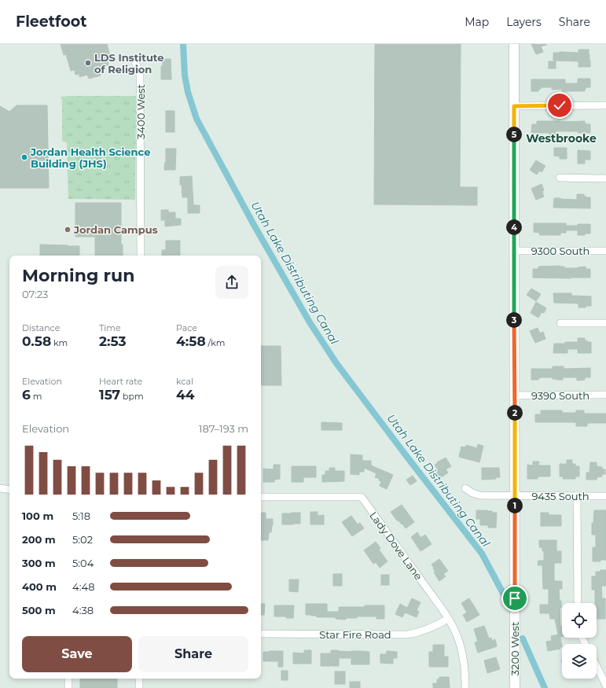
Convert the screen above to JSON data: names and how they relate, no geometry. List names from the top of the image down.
{
  "streets": {
    "street": [
      "3400 West",
      "9300 South",
      "9390 South",
      "9435 South",
      "Lady Dove Lane",
      "Star Fire Road",
      "3200 West"
    ]
  },
  "crossings": [
    ["9300 South", "3200 West"],
    ["9390 South", "3200 West"],
    ["9435 South", "3200 West"],
    ["Lady Dove Lane", "Star Fire Road"]
  ],
  "districts": ["Westbrooke"],
  "water": ["Utah Lake Distributing Canal"],
  "places": ["LDS Institute of Religion", "Jordan Health Science Building (JHS)", "Jordan Campus"],
  "page": {
    "header": "Fleetfoot",
    "nav": ["Map", "Layers", "Share"],
    "pins": [
      "5",
      "4",
      "3",
      "2",
      "1"
    ],
    "heading": ["Morning run", "07:23"],
    "stats": [
      ["Distance", "0.58 km"],
      ["Time", "2:53"],
      ["Pace", "4:58 /km"],
      ["Elevation", "6 m"],
      ["Heart rate", "157 bpm"],
      ["kcal", "44"]
    ],
    "chart": ["Elevation", "187–193 m"],
    "list": [
      {
        "name": "100 m",
        "note": "5:18"
      },
      {
        "name": "200 m",
        "note": "5:02"
      },
      {
        "name": "300 m",
        "note": "5:04"
      },
      {
        "name": "400 m",
        "note": "4:48"
      },
      {
        "name": "500 m",
        "note": "4:38"
      }
    ],
    "buttons": ["Save", "Share"]
  }
}
